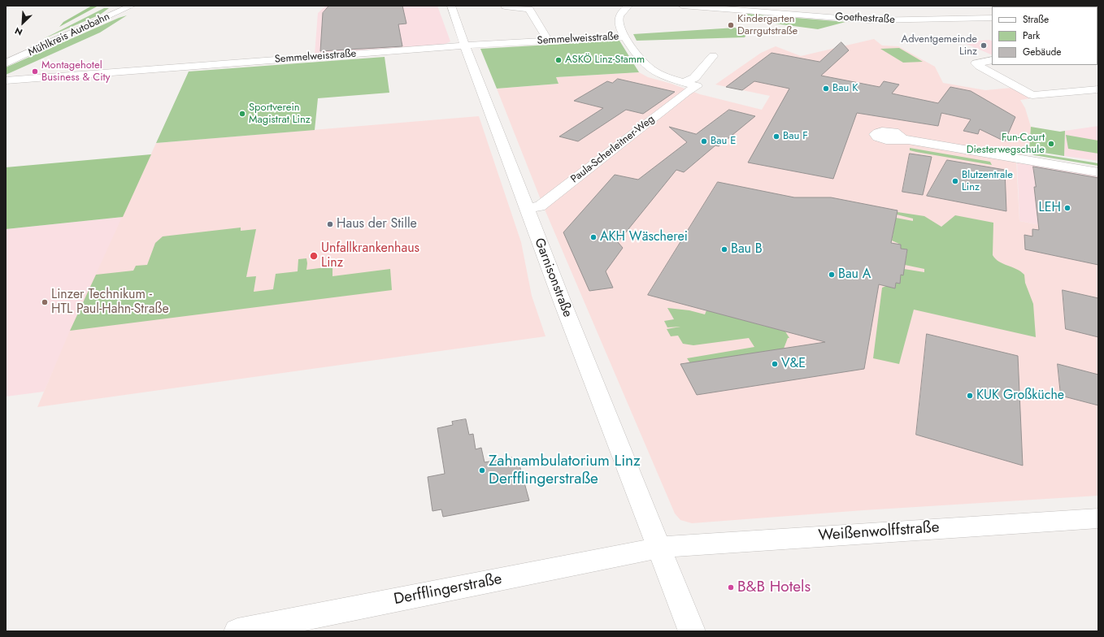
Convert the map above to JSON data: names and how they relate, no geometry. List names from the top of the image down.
{
  "streets": {
    "main road": [
      "Goethestraße",
      "Mühlkreis Autobahn",
      "Semmelweisstraße",
      "Paula-Scherleitner-Weg",
      "Garnisonstraße",
      "Weißenwolffstraße",
      "Derfflingerstraße"
    ]
  },
  "crossings": [
    ["Semmelweisstraße", "Garnisonstraße"],
    ["Paula-Scherleitner-Weg", "Garnisonstraße"],
    ["Garnisonstraße", "Weißenwolffstraße"],
    ["Garnisonstraße", "Derfflingerstraße"],
    ["Weißenwolffstraße", "Derfflingerstraße"]
  ],
  "places": [
    "Kindergarten Darrgutstraße",
    "Adventgemeinde Linz",
    "ASKÖ Linz-Stamm",
    "Montagehotel Business & City",
    "Bau K",
    "Sportverein Magistrat Linz",
    "Bau F",
    "Bau E",
    "Fun-Court Diesterwegschule",
    "Blutzentrale Linz",
    "LEH",
    "Haus der Stille",
    "AKH Wäscherei",
    "Bau B",
    "Unfallkrankenhaus Linz",
    "Bau A",
    "Linzer Technikum - HTL Paul-Hahn-Straße",
    "V&E",
    "KUK Großküche",
    "Zahnambulatorium Linz Derfflingerstraße",
    "B&B Hotels"
  ],
  "legend": ["Straße", "Park", "Gebäude"],
  "north": "bottom left"
}
